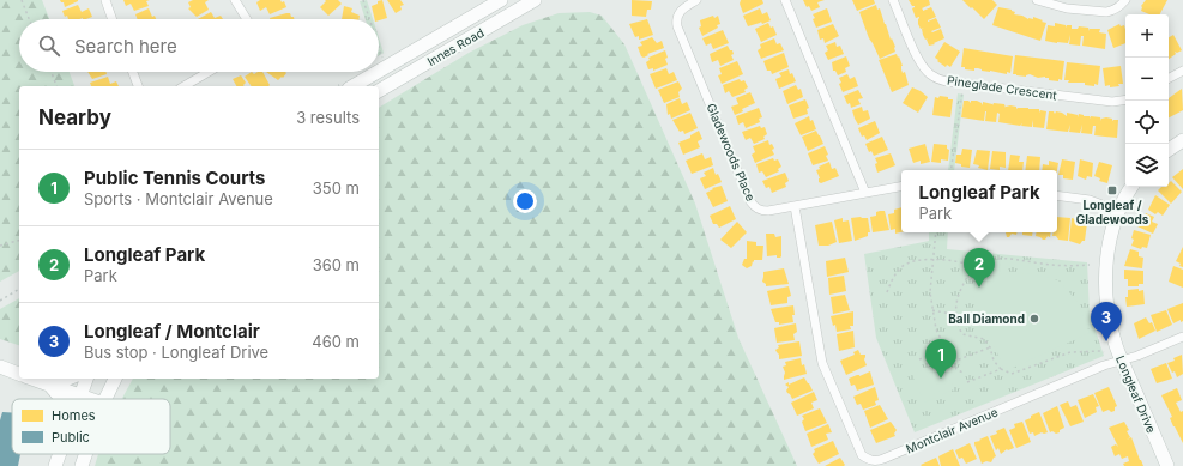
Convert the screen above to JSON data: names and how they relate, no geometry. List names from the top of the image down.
{
  "streets": {
    "main road": ["Innes Road", "Longleaf Drive"],
    "street": ["Pineglade Crescent", "Gladewoods Place", "Montclair Avenue"]
  },
  "crossings": [
    ["Gladewoods Place", "Montclair Avenue"],
    ["Longleaf Drive", "Montclair Avenue"]
  ],
  "places": {
    "transit": ["Longleaf / Gladewoods"],
    "other": ["Ball Diamond"]
  },
  "legend": ["Homes", "Public"],
  "page": {
    "map_buttons": ["+", "−"],
    "search": "Search here",
    "heading": ["Nearby", "3 results"],
    "list": [
      {
        "mark": "1",
        "name": "Public Tennis Courts",
        "note": "Sports · Montclair Avenue",
        "value": "350 m"
      },
      {
        "mark": "2",
        "name": "Longleaf Park",
        "note": "Park",
        "value": "360 m"
      },
      {
        "mark": "3",
        "name": "Longleaf / Montclair",
        "note": "Bus stop · Longleaf Drive",
        "value": "460 m"
      }
    ],
    "popup": ["Longleaf Park", "Park"],
    "pins": ["2", "3", "1"]
  }
}
